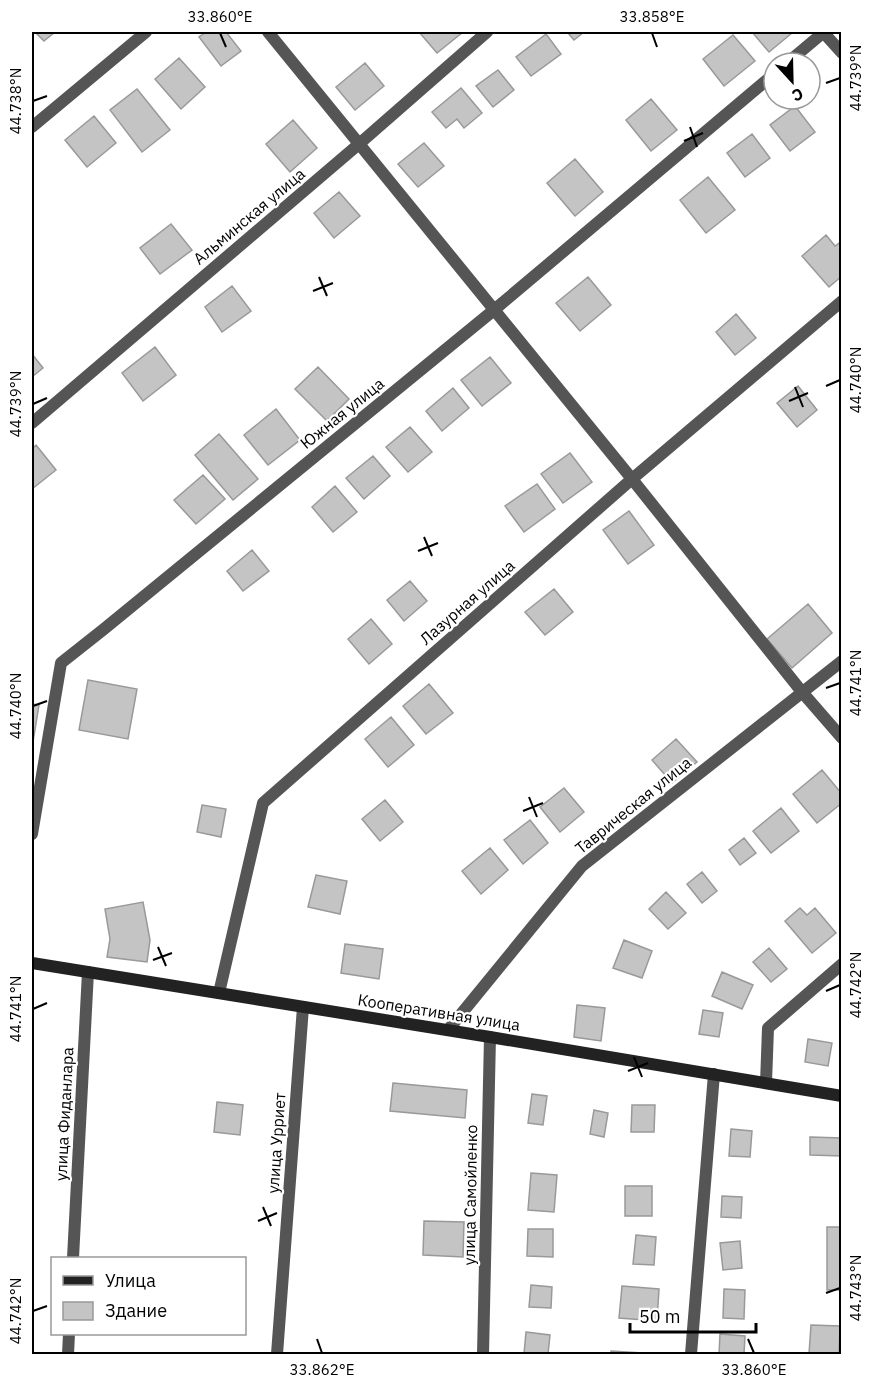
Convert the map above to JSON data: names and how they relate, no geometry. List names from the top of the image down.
{
  "streets": {
    "street": [
      "Альминская улица",
      "Южная улица",
      "Лазурная улица",
      "Таврическая улица",
      "Кооперативная улица",
      "улица Фиданлара",
      "улица Урриет",
      "улица Самойленко"
    ]
  },
  "crossings": [
    ["Лазурная улица", "Кооперативная улица"],
    ["Таврическая улица", "Кооперативная улица"],
    ["Кооперативная улица", "улица Фиданлара"],
    ["Кооперативная улица", "улица Урриет"],
    ["Кооперативная улица", "улица Самойленко"]
  ],
  "legend": ["Улица", "Здание"],
  "scale_bar": "50 m",
  "north": "bottom",
  "coordinates": [
    "33.860°E",
    "33.858°E",
    "44.739°N",
    "44.738°N",
    "44.740°N",
    "44.741°N",
    "44.742°N",
    "44.743°N",
    "33.862°E"
  ]
}
